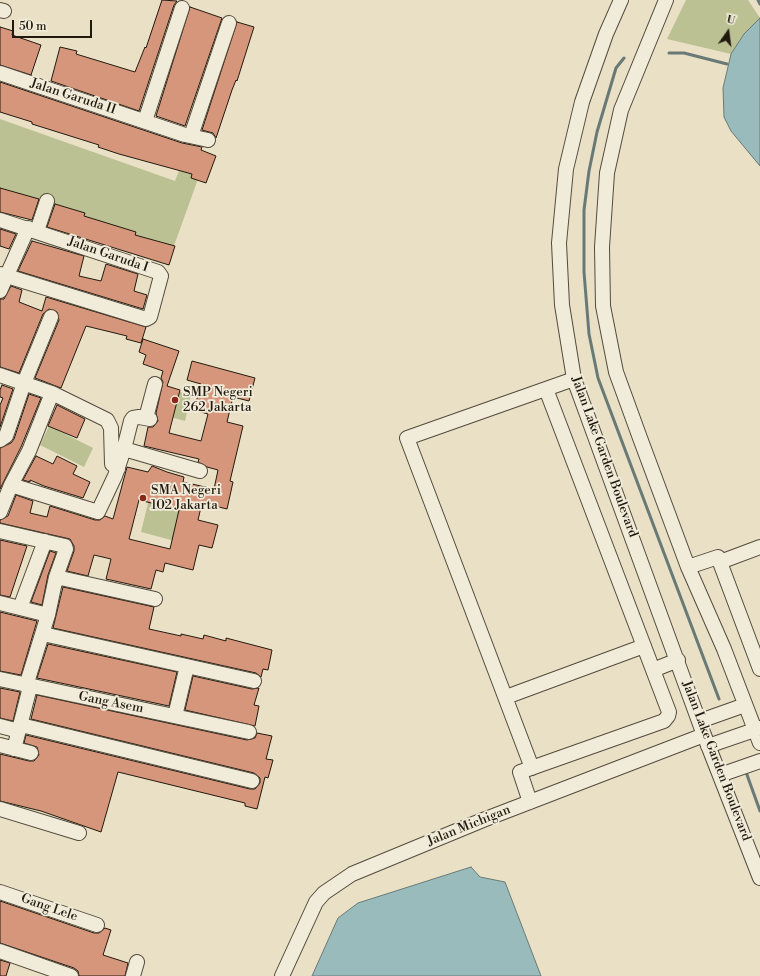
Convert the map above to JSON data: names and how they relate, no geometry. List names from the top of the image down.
{
  "streets": {
    "street": [
      "Jalan Garuda II",
      "Jalan Garuda I",
      "Jalan Lake Garden Boulevard",
      "Gang Asem",
      "Jalan Michigan",
      "Gang Lele"
    ]
  },
  "crossings": [
    ["Jalan Lake Garden Boulevard", "Jalan Michigan"]
  ],
  "places": ["SMP Negeri 262 Jakarta", "SMA Negeri 102 Jakarta"],
  "scale_bar": "50 m",
  "north": "top"
}
